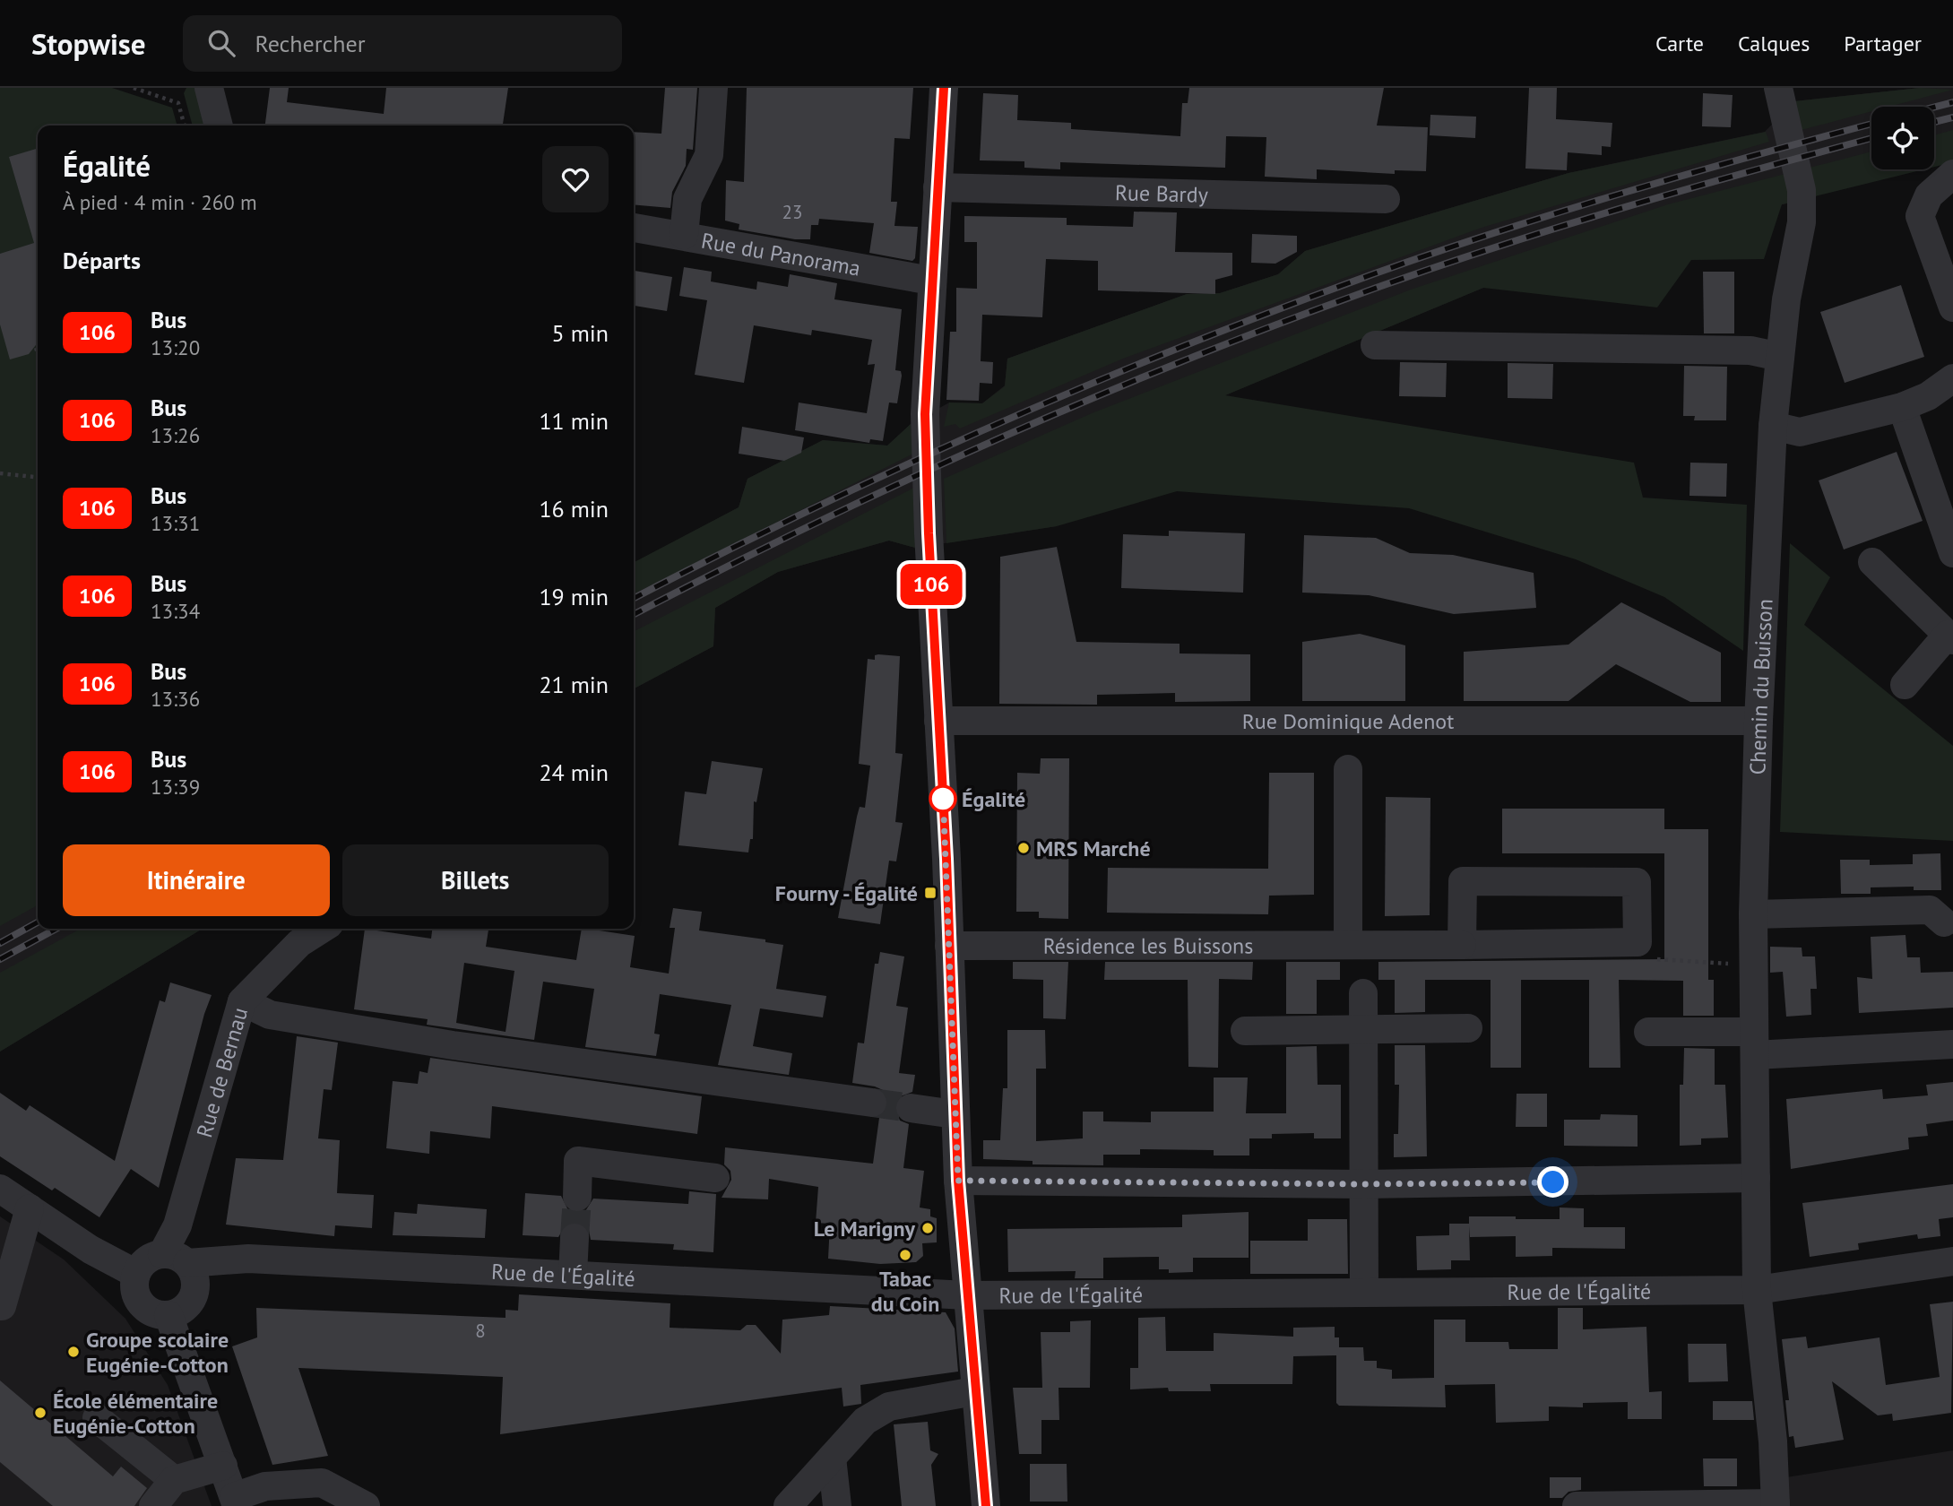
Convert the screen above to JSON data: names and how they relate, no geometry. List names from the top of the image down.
{
  "streets": {
    "street": [
      "Rue Bardy",
      "Rue du Panorama",
      "Chemin du Buisson",
      "Rue Dominique Adenot",
      "Résidence les Buissons",
      "Rue de Bernau",
      "Rue de l'Égalité"
    ]
  },
  "crossings": [
    ["Chemin du Buisson", "Rue Dominique Adenot"],
    ["Chemin du Buisson", "Rue de l'Égalité"],
    ["Rue de Bernau", "Rue de l'Égalité"]
  ],
  "places": {
    "other": [
      "Égalité",
      "MRS Marché",
      "Le Marigny",
      "Tabac du Coin",
      "Groupe scolaire Eugénie-Cotton",
      "École élémentaire Eugénie-Cotton"
    ],
    "transit": ["Fourny - Égalité"]
  },
  "lines": ["bus line 106"],
  "house_numbers": ["23", "8"],
  "page": {
    "header": "Stopwise",
    "search": "Rechercher",
    "nav": ["Carte", "Calques", "Partager"],
    "on_map": "106",
    "heading": [
      ["Égalité", "À pied · 4 min · 260 m"],
      "Départs"
    ],
    "list": [
      {
        "mark": "106",
        "name": "Bus",
        "note": "13:20",
        "value": "5 min"
      },
      {
        "mark": "106",
        "name": "Bus",
        "note": "13:26",
        "value": "11 min"
      },
      {
        "mark": "106",
        "name": "Bus",
        "note": "13:31",
        "value": "16 min"
      },
      {
        "mark": "106",
        "name": "Bus",
        "note": "13:34",
        "value": "19 min"
      },
      {
        "mark": "106",
        "name": "Bus",
        "note": "13:36",
        "value": "21 min"
      },
      {
        "mark": "106",
        "name": "Bus",
        "note": "13:39",
        "value": "24 min"
      }
    ],
    "buttons": ["Itinéraire", "Billets"]
  }
}
